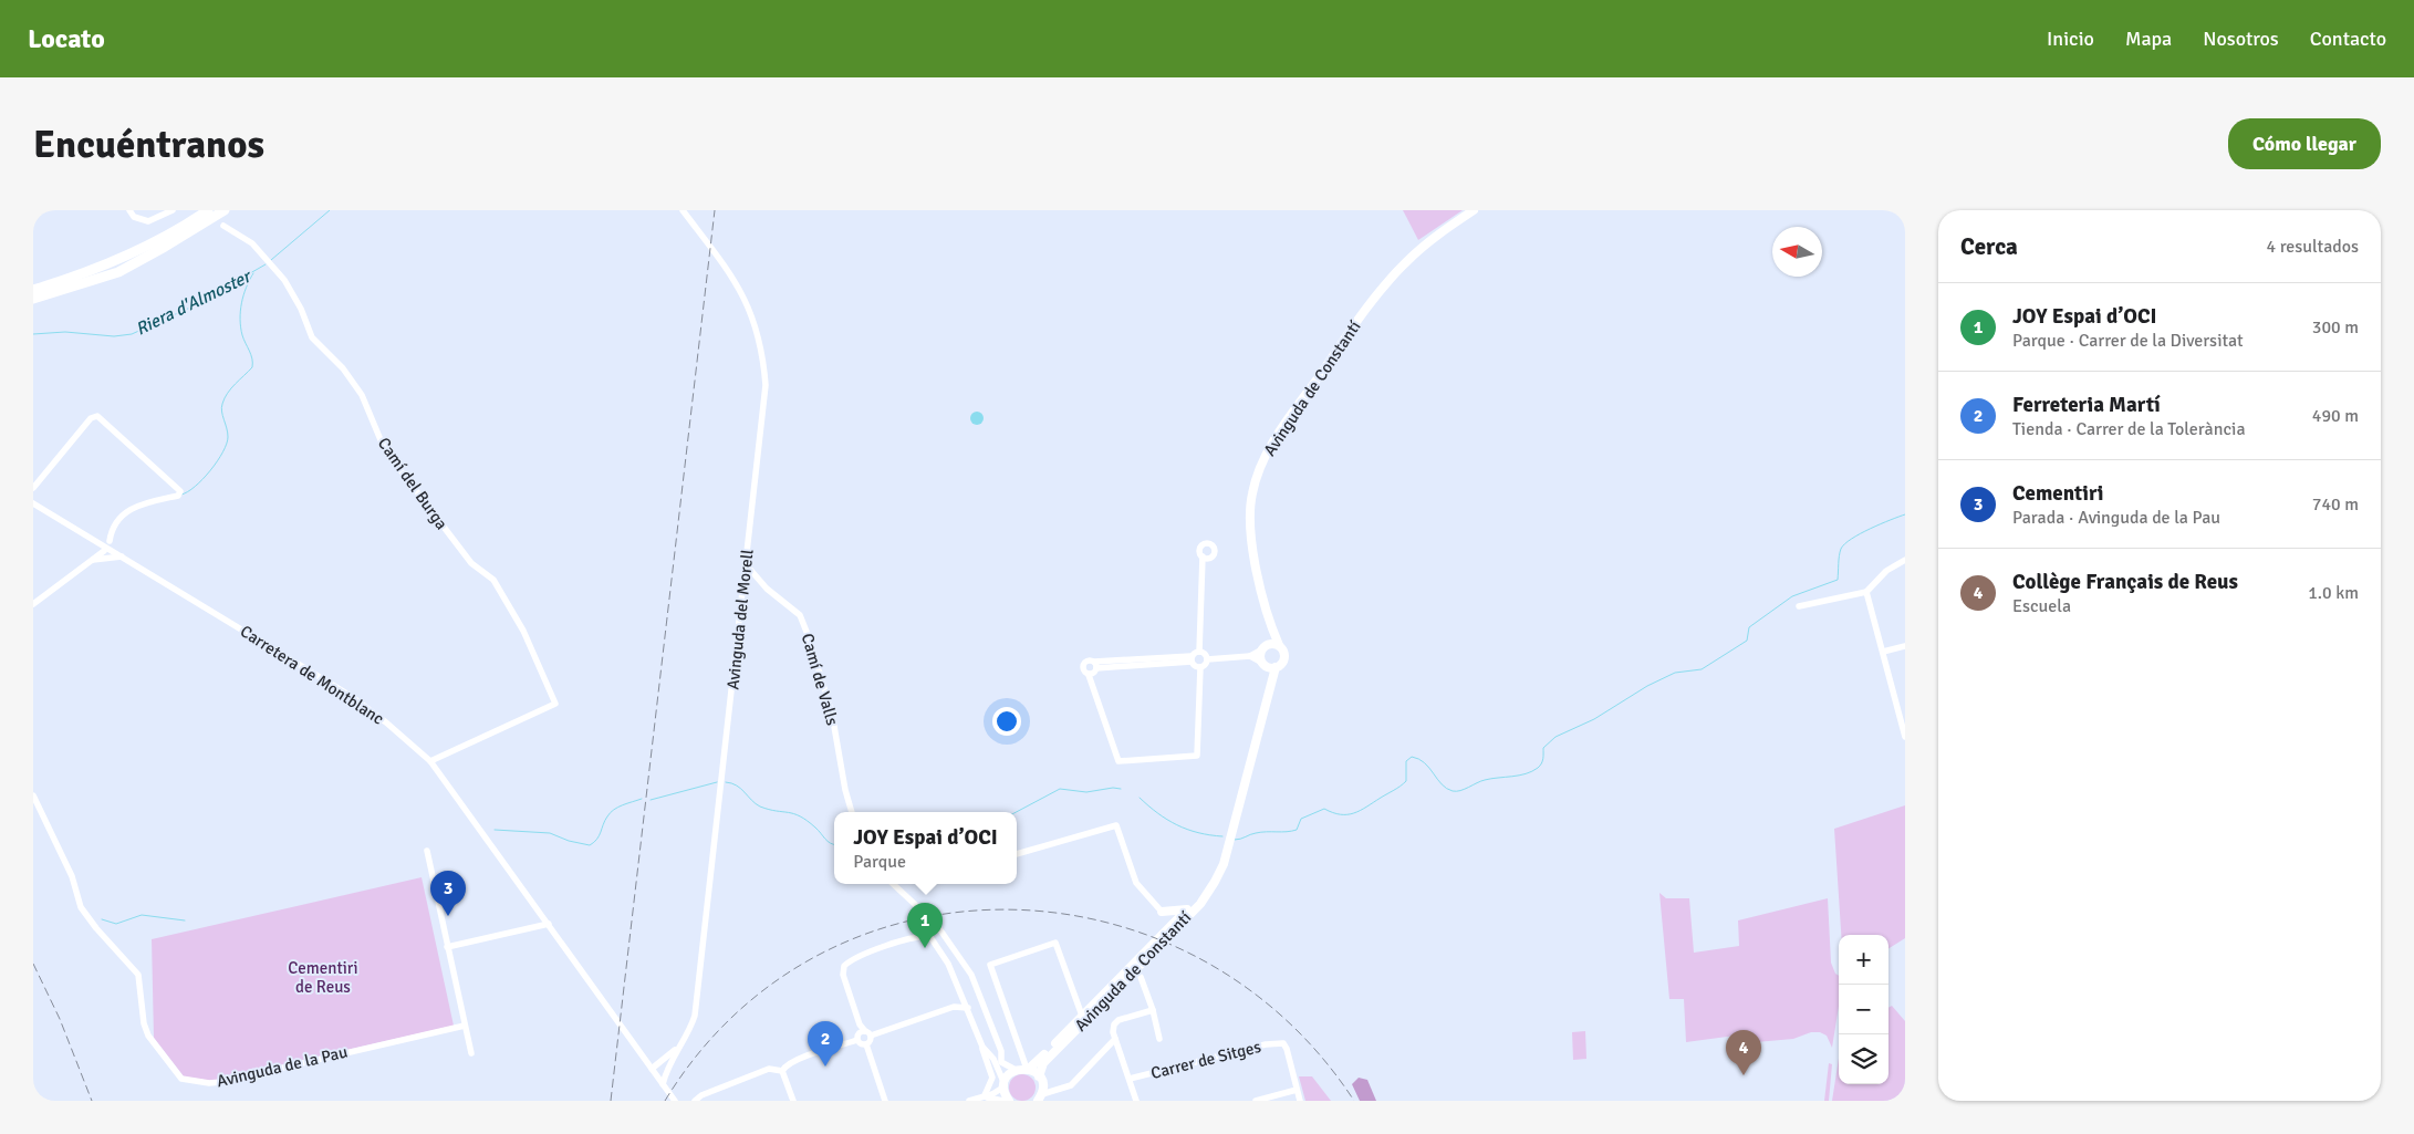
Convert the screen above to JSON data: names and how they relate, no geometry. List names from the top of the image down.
{
  "streets": {
    "main road": ["Avinguda de Constantí"],
    "street": [
      "Camí del Burga",
      "Avinguda del Morell",
      "Carretera de Montblanc",
      "Camí de Valls",
      "Carrer de Sitges",
      "Avinguda de la Pau"
    ]
  },
  "crossings": [
    ["Camí del Burga", "Carretera de Montblanc"],
    ["Avinguda del Morell", "Camí de Valls"]
  ],
  "water": ["Riera d'Almoster"],
  "parks": ["Cementiri de Reus"],
  "north": "left",
  "page": {
    "header": "Locato",
    "nav": [
      "Inicio",
      "Mapa",
      "Nosotros",
      "Contacto"
    ],
    "buttons": "Cómo llegar",
    "title": "Encuéntranos",
    "heading": ["Cerca", "4 resultados"],
    "list": [
      {
        "mark": "1",
        "name": "JOY Espai d’OCI",
        "note": "Parque · Carrer de la Diversitat",
        "value": "300 m"
      },
      {
        "mark": "2",
        "name": "Ferreteria Martí",
        "note": "Tienda · Carrer de la Tolerància",
        "value": "490 m"
      },
      {
        "mark": "3",
        "name": "Cementiri",
        "note": "Parada · Avinguda de la Pau",
        "value": "740 m"
      },
      {
        "mark": "4",
        "name": "Collège Français de Reus",
        "note": "Escuela",
        "value": "1.0 km"
      }
    ],
    "popup": ["JOY Espai d’OCI", "Parque"],
    "pins": [
      "3",
      "1",
      "2",
      "4"
    ],
    "map_buttons": ["+", "−"]
  }
}
